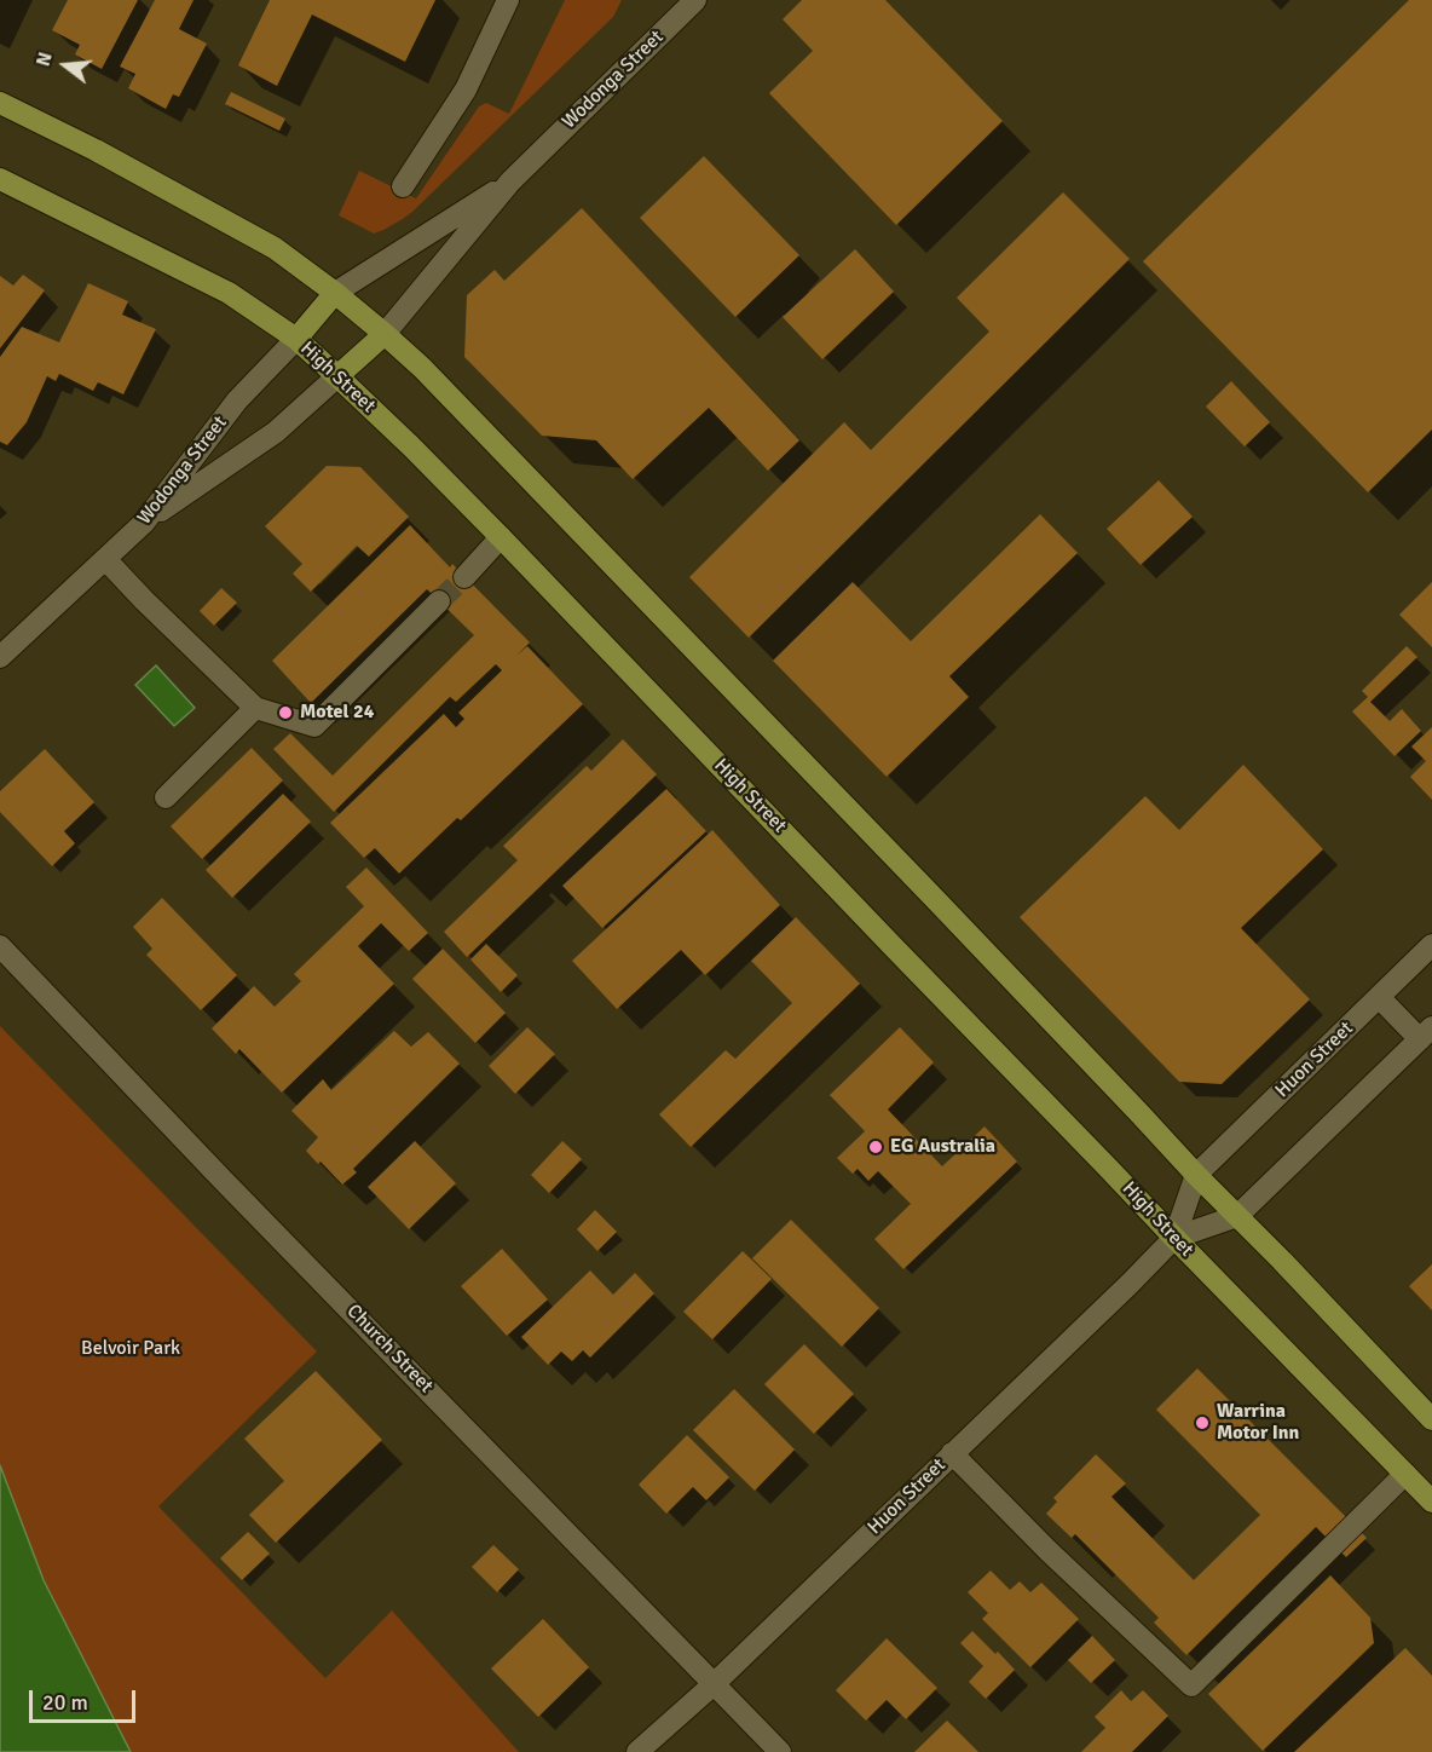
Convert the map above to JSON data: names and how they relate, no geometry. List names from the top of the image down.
{
  "streets": {
    "main road": ["High Street"],
    "street": ["Wodonga Street", "Huon Street", "Church Street"]
  },
  "crossings": [
    ["Wodonga Street", "High Street"],
    ["High Street", "Huon Street"],
    ["Huon Street", "Church Street"]
  ],
  "parks": ["Belvoir Park"],
  "places": ["Motel 24", "EG Australia", "Warrina Motor Inn"],
  "scale_bar": "20 m",
  "north": "left"
}
